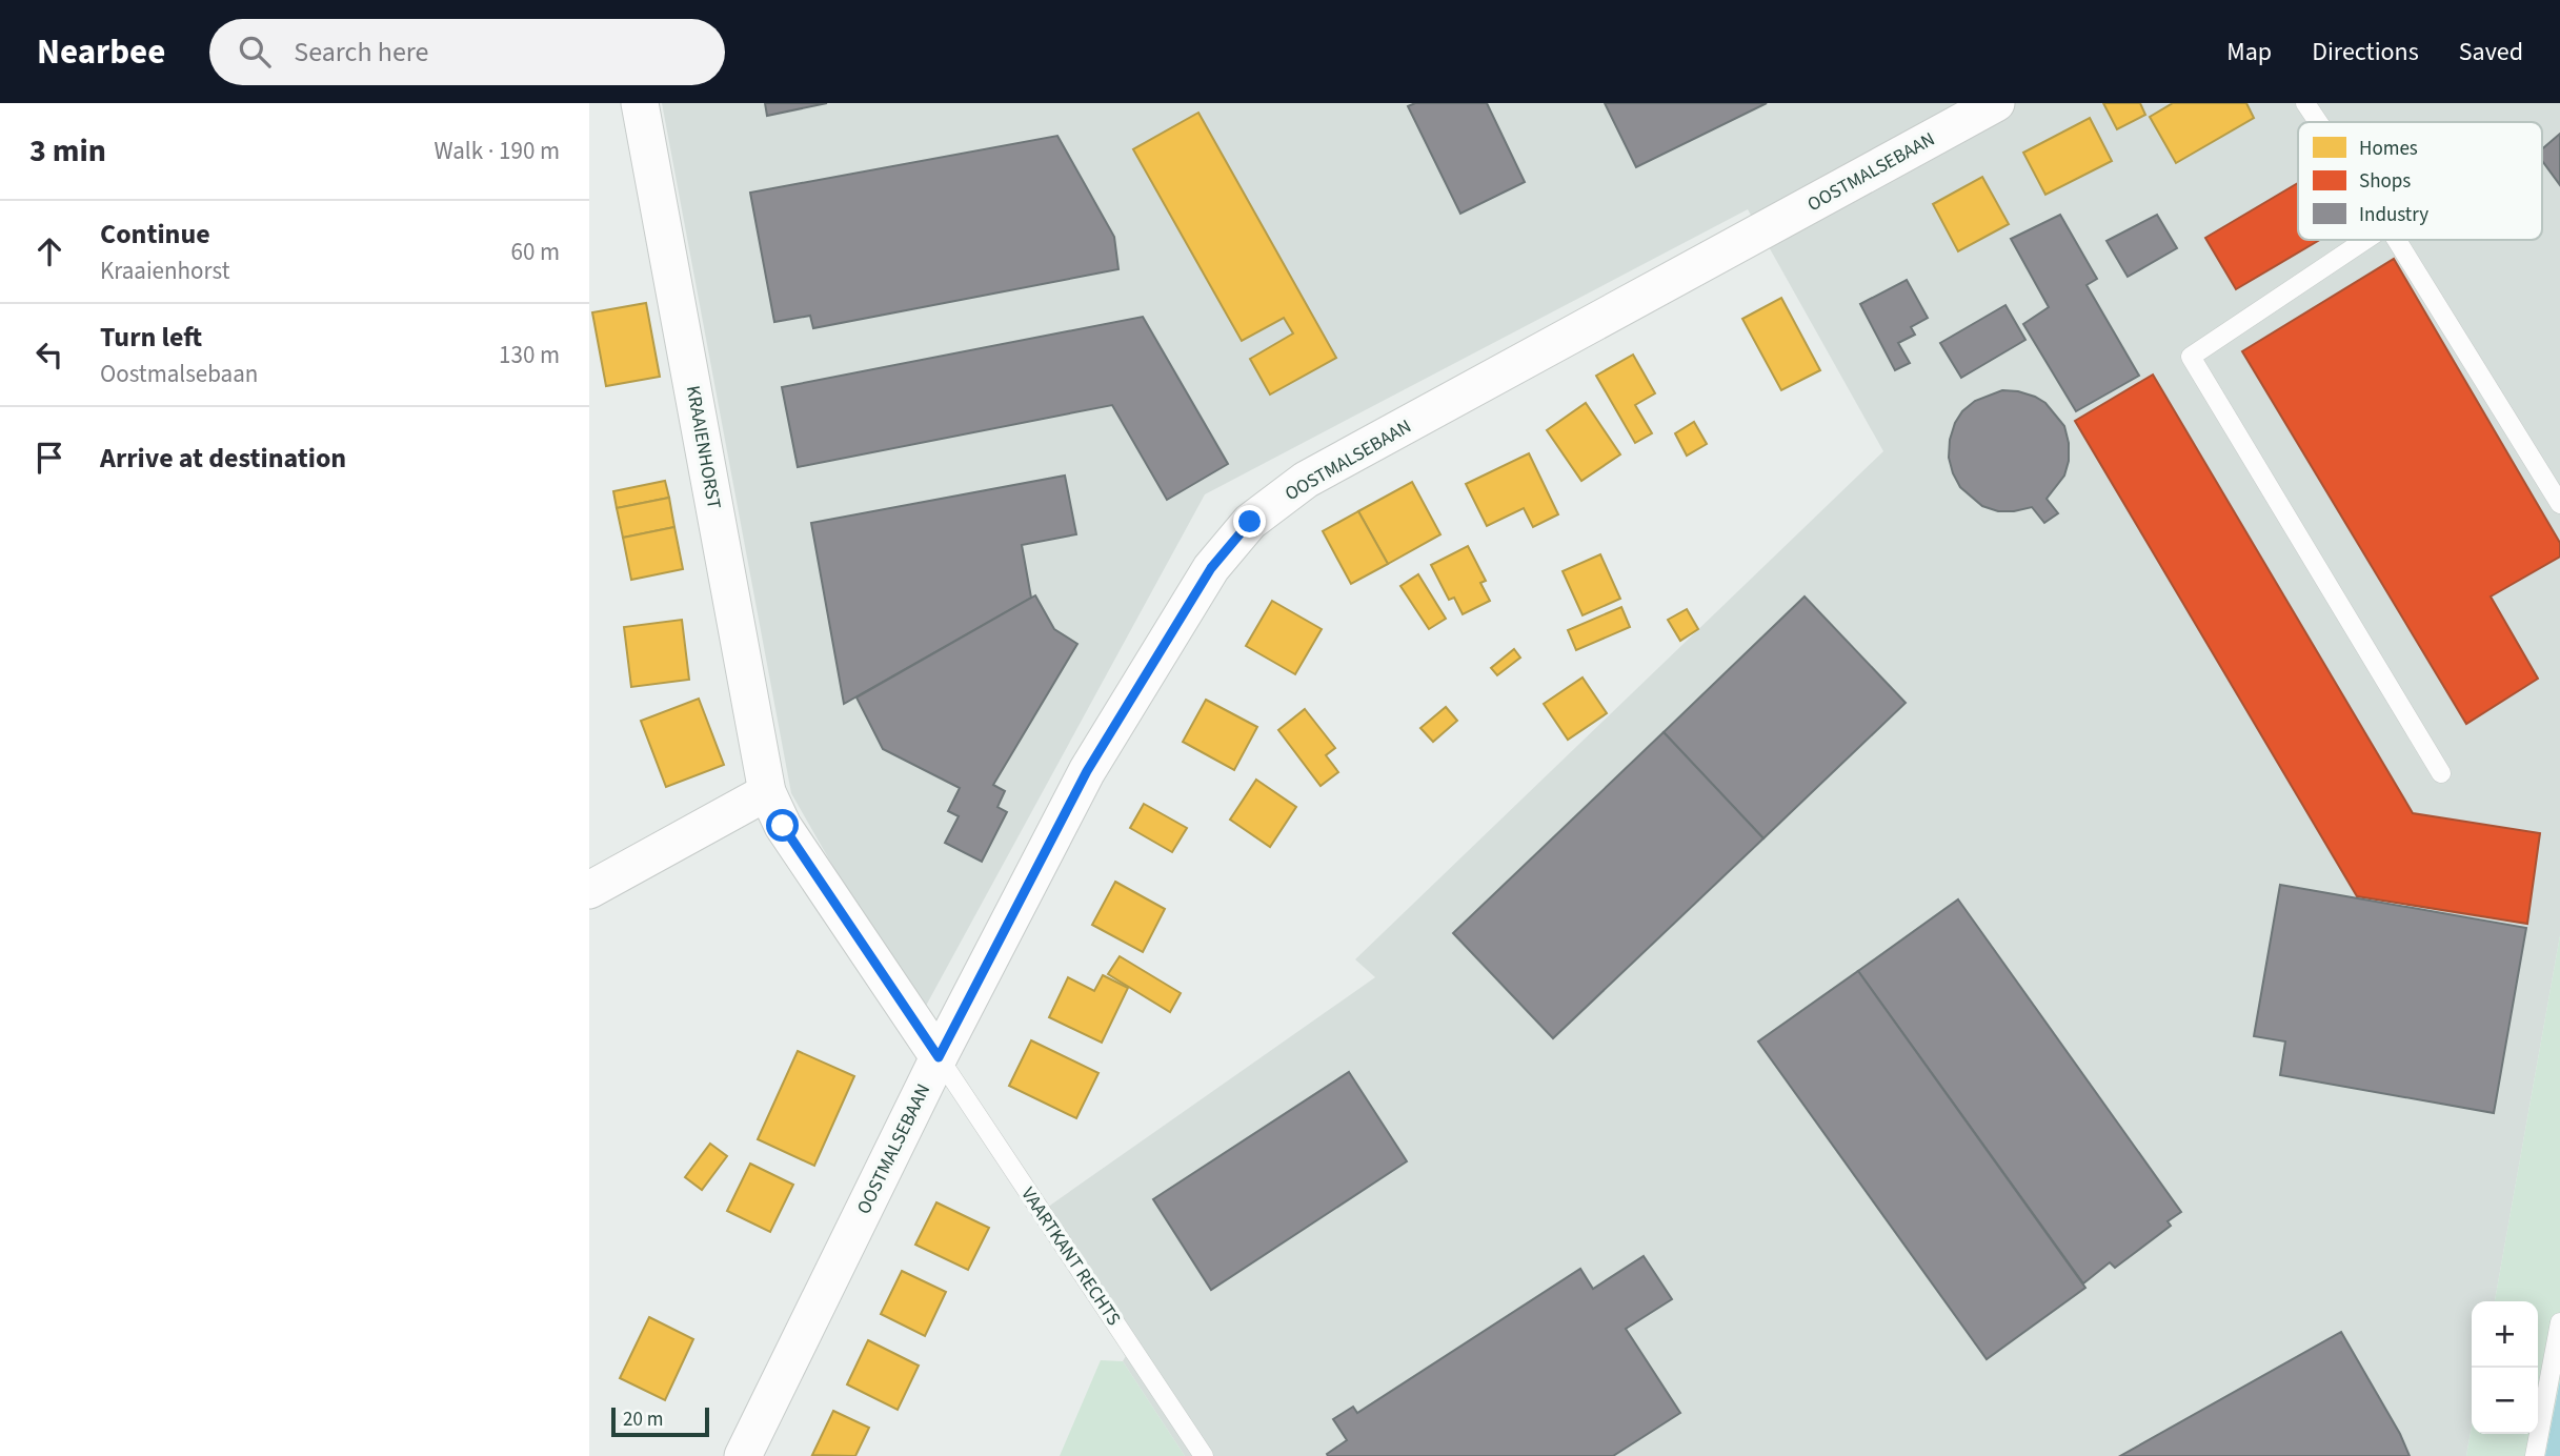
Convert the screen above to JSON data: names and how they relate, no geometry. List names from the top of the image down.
{
  "streets": {
    "street": ["OOSTMALSEBAAN", "KRAAIENHORST"],
    "lane": ["VAARTKANT RECHTS"]
  },
  "crossings": [
    ["OOSTMALSEBAAN", "KRAAIENHORST"],
    ["OOSTMALSEBAAN", "VAARTKANT RECHTS"],
    ["KRAAIENHORST", "VAARTKANT RECHTS"]
  ],
  "legend": ["Homes", "Shops", "Industry"],
  "scale_bar": "20 m",
  "page": {
    "header": "Nearbee",
    "search": "Search here",
    "nav": ["Map", "Directions", "Saved"],
    "heading": ["3 min", "Walk · 190 m"],
    "list": [
      ["Continue", "Kraaienhorst", "60 m"],
      ["Turn left", "Oostmalsebaan", "130 m"],
      "Arrive at destination"
    ],
    "map_buttons": ["+", "−"],
    "scale": "20 m"
  }
}
